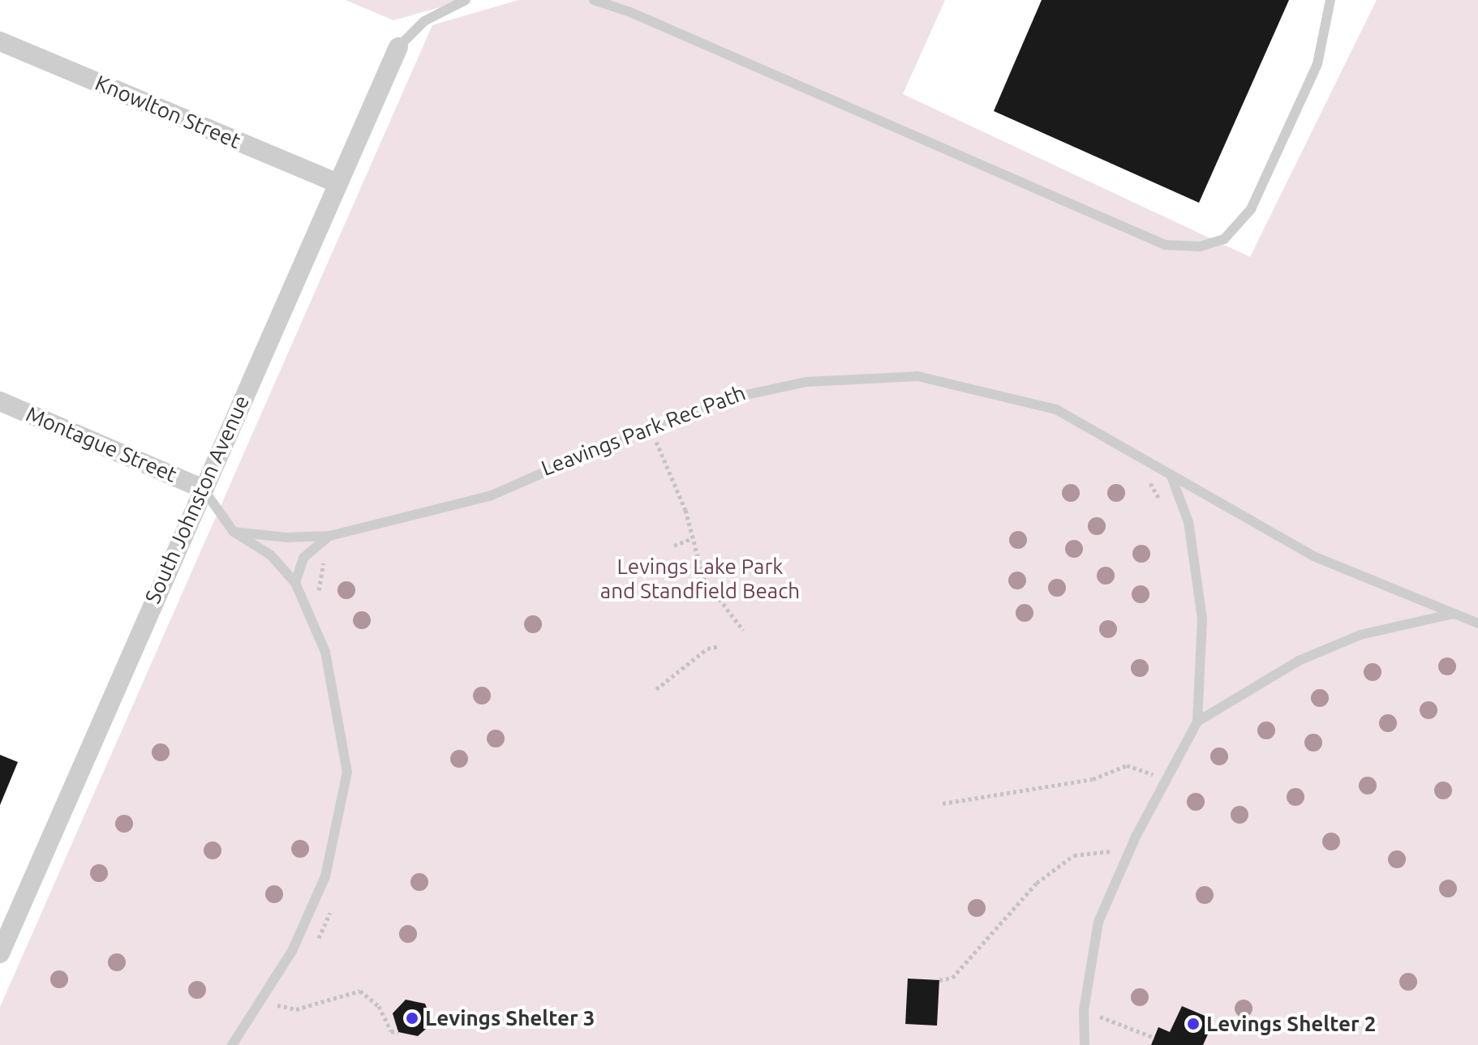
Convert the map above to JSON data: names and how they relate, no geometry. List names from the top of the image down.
{
  "streets": {
    "street": ["Knowlton Street", "Montague Street", "South Johnston Avenue"],
    "path": ["Leavings Park Rec Path"]
  },
  "crossings": [
    ["Knowlton Street", "South Johnston Avenue"],
    ["Montague Street", "South Johnston Avenue"]
  ],
  "parks": ["Levings Lake Park and Standfield Beach"],
  "places": ["Levings Shelter 3", "Levings Shelter 2"]
}
